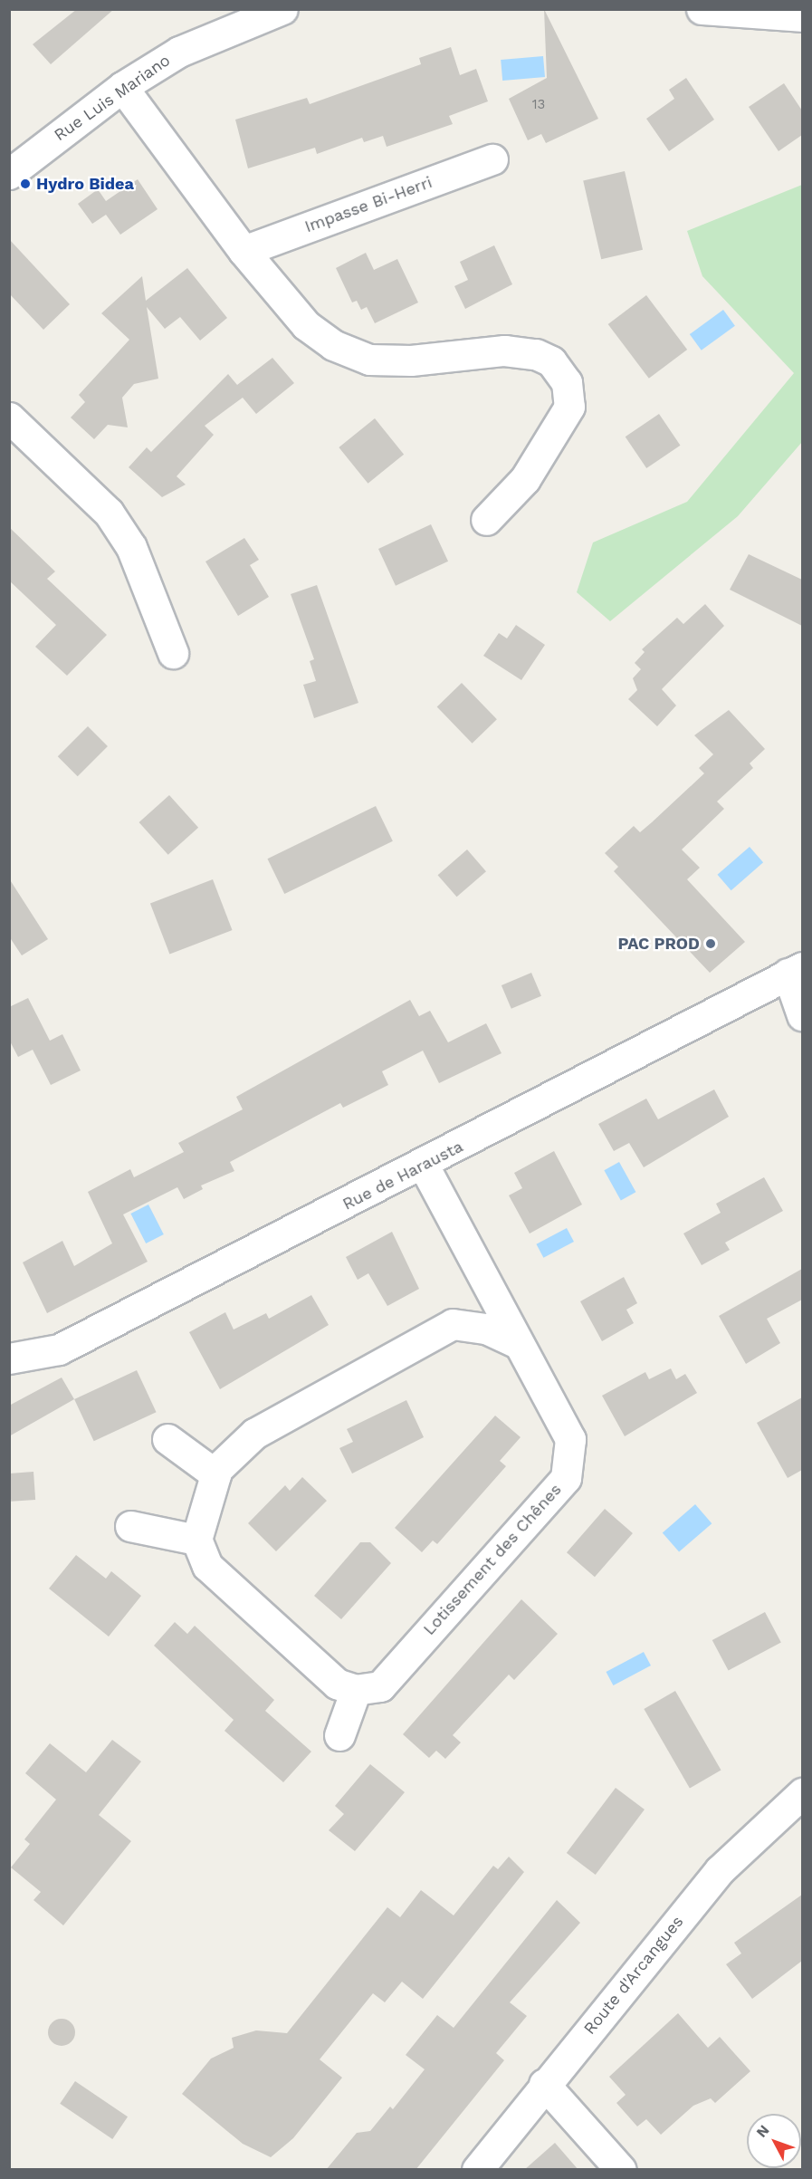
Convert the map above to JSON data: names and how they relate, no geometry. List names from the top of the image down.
{
  "streets": {
    "street": [
      "Rue Luis Mariano",
      "Impasse Bi-Herri",
      "Rue de Harausta",
      "Lotissement des Chênes",
      "Route d'Arcangues"
    ]
  },
  "crossings": [
    ["Rue de Harausta", "Lotissement des Chênes"]
  ],
  "places": ["Hydro Bidea", "PAC PROD"],
  "house_numbers": ["13"],
  "north": "top left"
}
